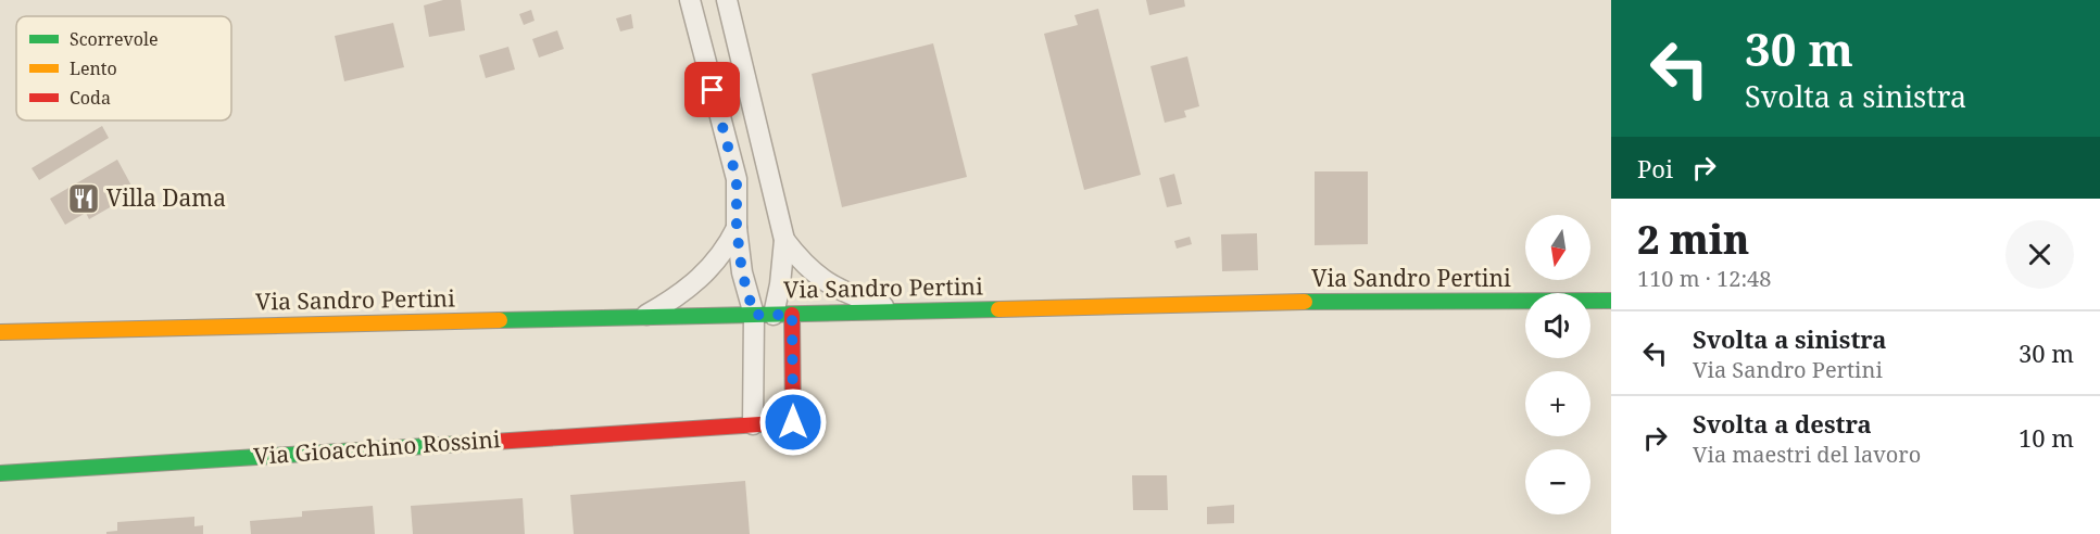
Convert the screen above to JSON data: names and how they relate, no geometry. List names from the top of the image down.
{
  "streets": {
    "main road": ["Via Sandro Pertini", "Via Gioacchino Rossini"]
  },
  "crossings": [
    ["Via Sandro Pertini", "Via Gioacchino Rossini"]
  ],
  "places": {
    "restaurant": ["Villa Dama"]
  },
  "legend": ["Scorrevole", "Lento", "Coda"],
  "north": "bottom",
  "page": {
    "turn": ["30 m", "Svolta a sinistra"],
    "then": "Poi",
    "heading": ["2 min", "110 m · 12:48"],
    "map_buttons": ["+", "−"],
    "list": [
      {
        "name": "Svolta a sinistra",
        "note": "Via Sandro Pertini",
        "value": "30 m"
      },
      {
        "name": "Svolta a destra",
        "note": "Via maestri del lavoro",
        "value": "10 m"
      }
    ]
  }
}
